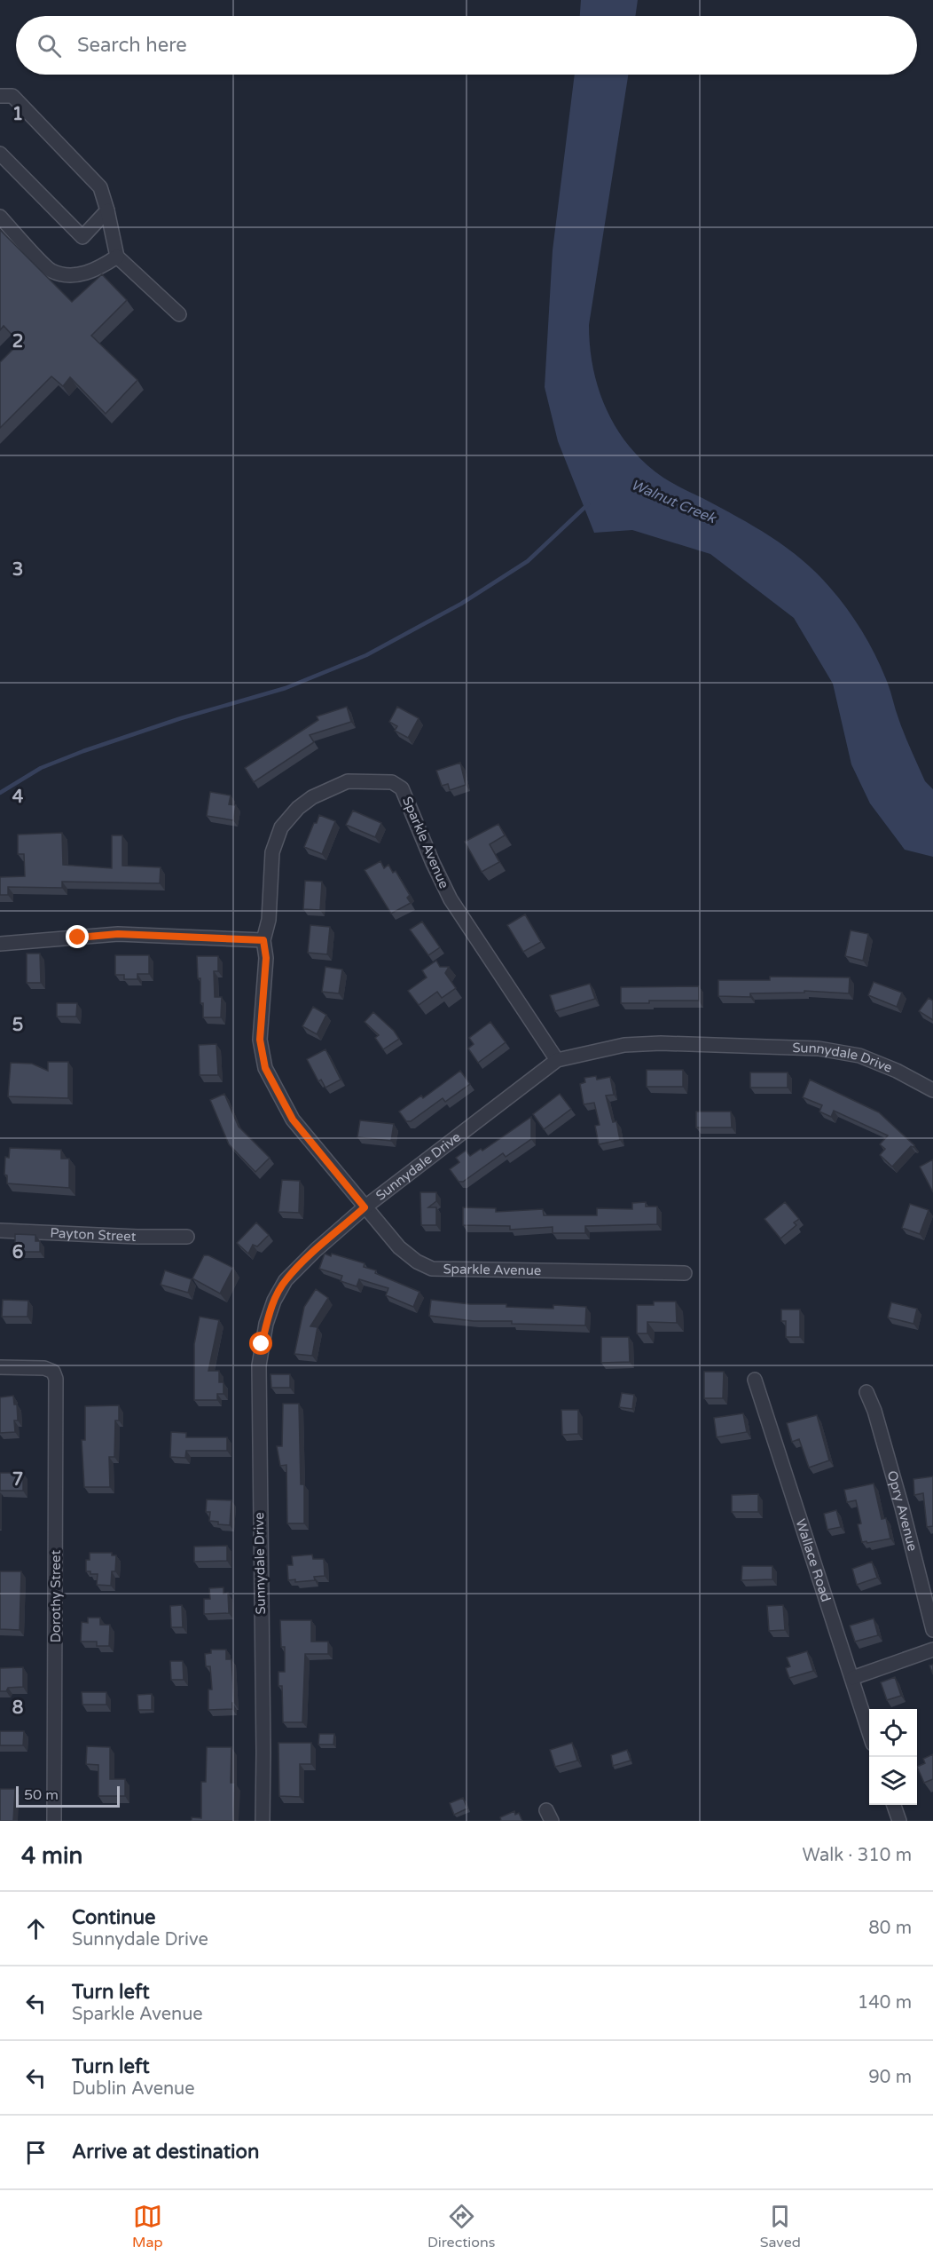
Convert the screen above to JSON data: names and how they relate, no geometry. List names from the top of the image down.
{
  "streets": {
    "street": [
      "Sparkle Avenue",
      "Sunnydale Drive",
      "Payton Street",
      "Opry Avenue",
      "Wallace Road",
      "Dorothy Street"
    ]
  },
  "crossings": [
    ["Sparkle Avenue", "Sunnydale Drive"]
  ],
  "water": ["Walnut Creek"],
  "scale_bar": "50 m",
  "page": {
    "search": "Search here",
    "scale": "50 m",
    "heading": ["4 min", "Walk · 310 m"],
    "list": [
      ["Continue", "Sunnydale Drive", "80 m"],
      ["Turn left", "Sparkle Avenue", "140 m"],
      ["Turn left", "Dublin Avenue", "90 m"],
      "Arrive at destination"
    ],
    "nav": ["Map", "Directions", "Saved"]
  },
  "grid": {
    "rows": [
      "1",
      "2",
      "3",
      "4",
      "5",
      "6",
      "7",
      "8"
    ]
  }
}
